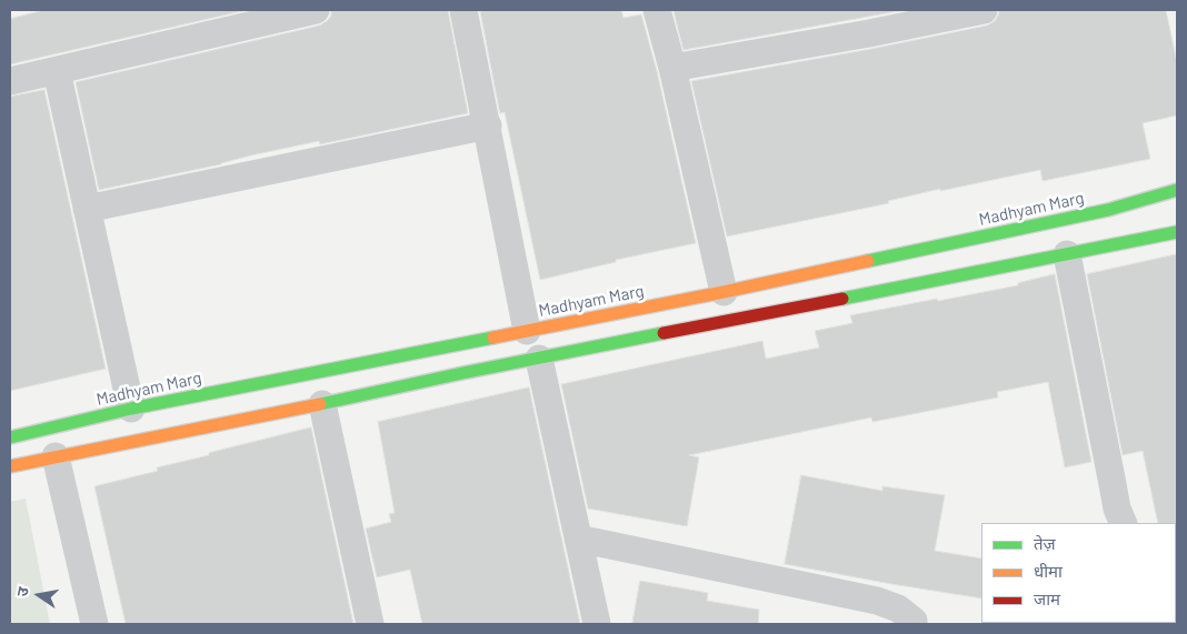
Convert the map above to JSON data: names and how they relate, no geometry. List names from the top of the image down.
{
  "streets": {
    "street": ["Madhyam Marg"]
  },
  "legend": ["तेज़", "धीमा", "जाम"],
  "north": "left"
}
